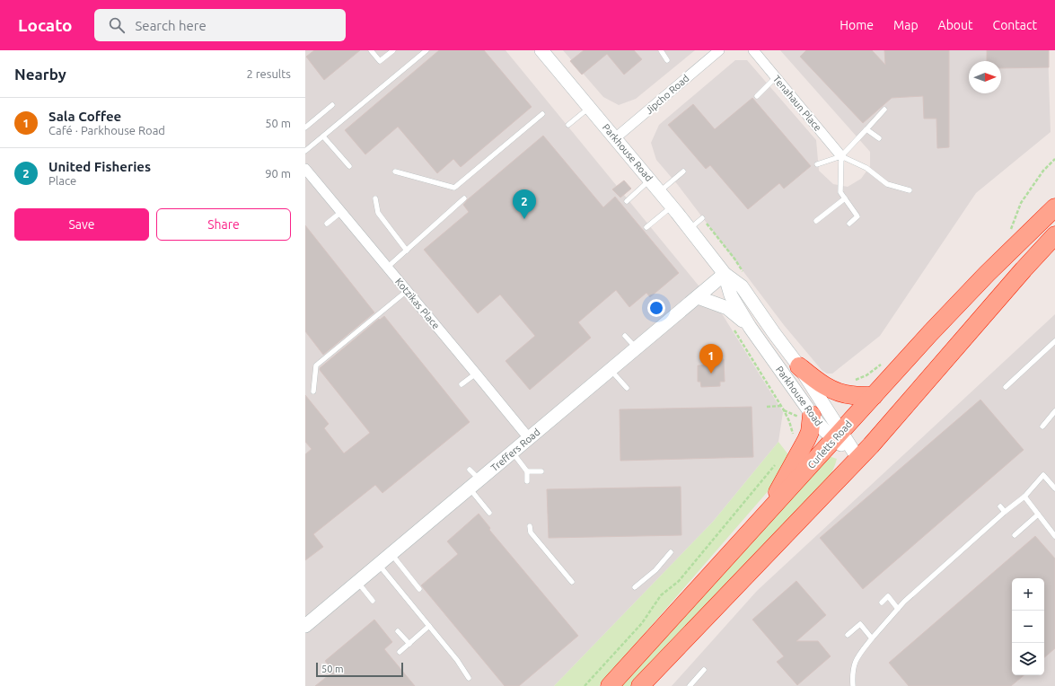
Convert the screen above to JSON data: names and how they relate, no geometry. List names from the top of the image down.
{
  "streets": {
    "highway": ["Curletts Road"],
    "street": [
      "Jipcho Road",
      "Tenahaun Place",
      "Parkhouse Road",
      "Kotzikas Place",
      "Treffers Road"
    ]
  },
  "crossings": [
    ["Jipcho Road", "Parkhouse Road"],
    ["Parkhouse Road", "Curletts Road"],
    ["Parkhouse Road", "Treffers Road"],
    ["Kotzikas Place", "Treffers Road"]
  ],
  "scale_bar": "50 m",
  "north": "right",
  "page": {
    "header": "Locato",
    "search": "Search here",
    "nav": [
      "Home",
      "Map",
      "About",
      "Contact"
    ],
    "heading": ["Nearby", "2 results"],
    "list": [
      {
        "mark": "1",
        "name": "Sala Coffee",
        "note": "Café · Parkhouse Road",
        "value": "50 m"
      },
      {
        "mark": "2",
        "name": "United Fisheries",
        "note": "Place",
        "value": "90 m"
      }
    ],
    "pins": ["2", "1"],
    "buttons": ["Save", "Share"],
    "map_buttons": ["+", "−"],
    "scale": "50 m"
  }
}
